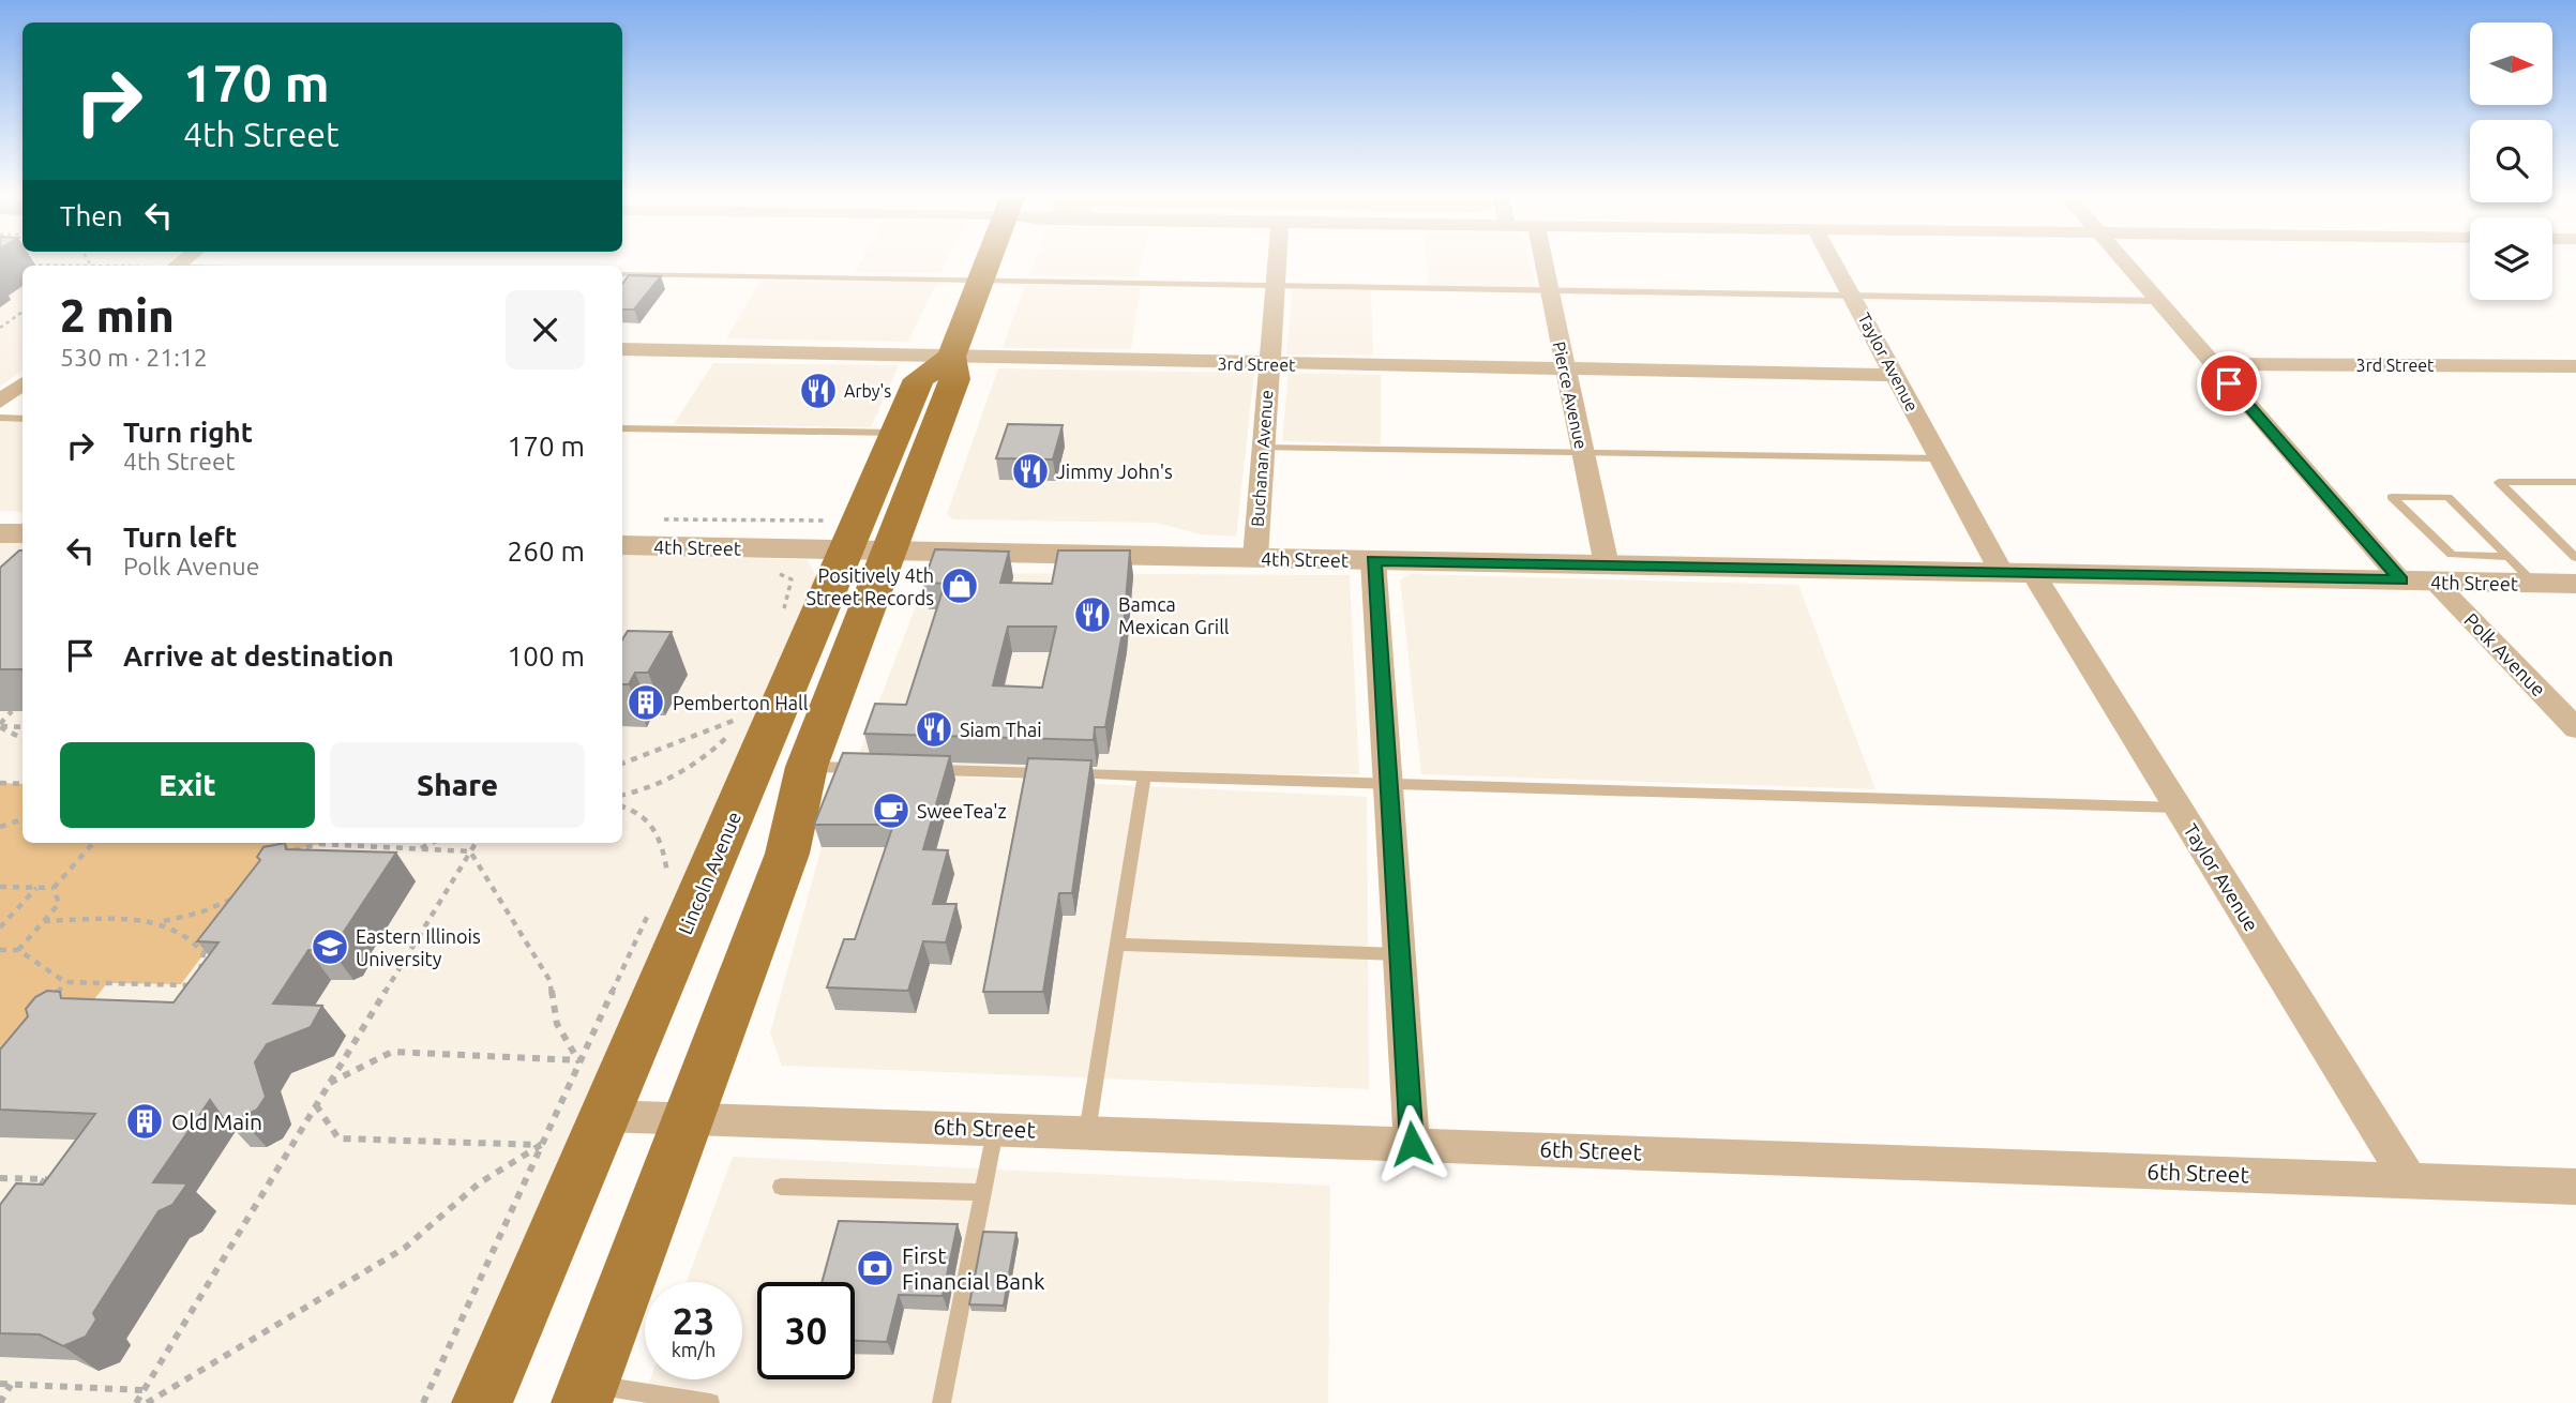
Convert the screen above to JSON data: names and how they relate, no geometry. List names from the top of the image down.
{
  "streets": {
    "main road": ["Lincoln Avenue"],
    "street": [
      "Taylor Avenue",
      "3rd Street",
      "Pierce Avenue",
      "Buchanan Avenue",
      "4th Street",
      "Polk Avenue",
      "6th Street"
    ]
  },
  "crossings": [
    ["Taylor Avenue", "3rd Street"],
    ["Taylor Avenue", "4th Street"],
    ["Taylor Avenue", "6th Street"],
    ["3rd Street", "Pierce Avenue"],
    ["3rd Street", "Buchanan Avenue"],
    ["3rd Street", "Lincoln Avenue"],
    ["Pierce Avenue", "4th Street"],
    ["Buchanan Avenue", "4th Street"],
    ["4th Street", "Polk Avenue"],
    ["4th Street", "Lincoln Avenue"],
    ["Lincoln Avenue", "6th Street"]
  ],
  "places": {
    "restaurant": [
      "Arby's",
      "Jimmy John's",
      "Bamca Mexican Grill",
      "Siam Thai"
    ],
    "shop": ["Positively 4th Street Records"],
    "building": ["Pemberton Hall", "Old Main"],
    "cafe": ["SweeTea'z"],
    "school or university": ["Eastern Illinois University"],
    "bank": ["First Financial Bank"]
  },
  "north": "right",
  "page": {
    "turn": ["170 m", "4th Street"],
    "then": "Then",
    "heading": ["2 min", "530 m · 21:12"],
    "list": [
      {
        "name": "Turn right",
        "note": "4th Street",
        "value": "170 m"
      },
      {
        "name": "Turn left",
        "note": "Polk Avenue",
        "value": "260 m"
      },
      {
        "name": "Arrive at destination",
        "value": "100 m"
      }
    ],
    "buttons": ["Exit", "Share"],
    "speed": "23 km/h",
    "limit": "30"
  }
}
